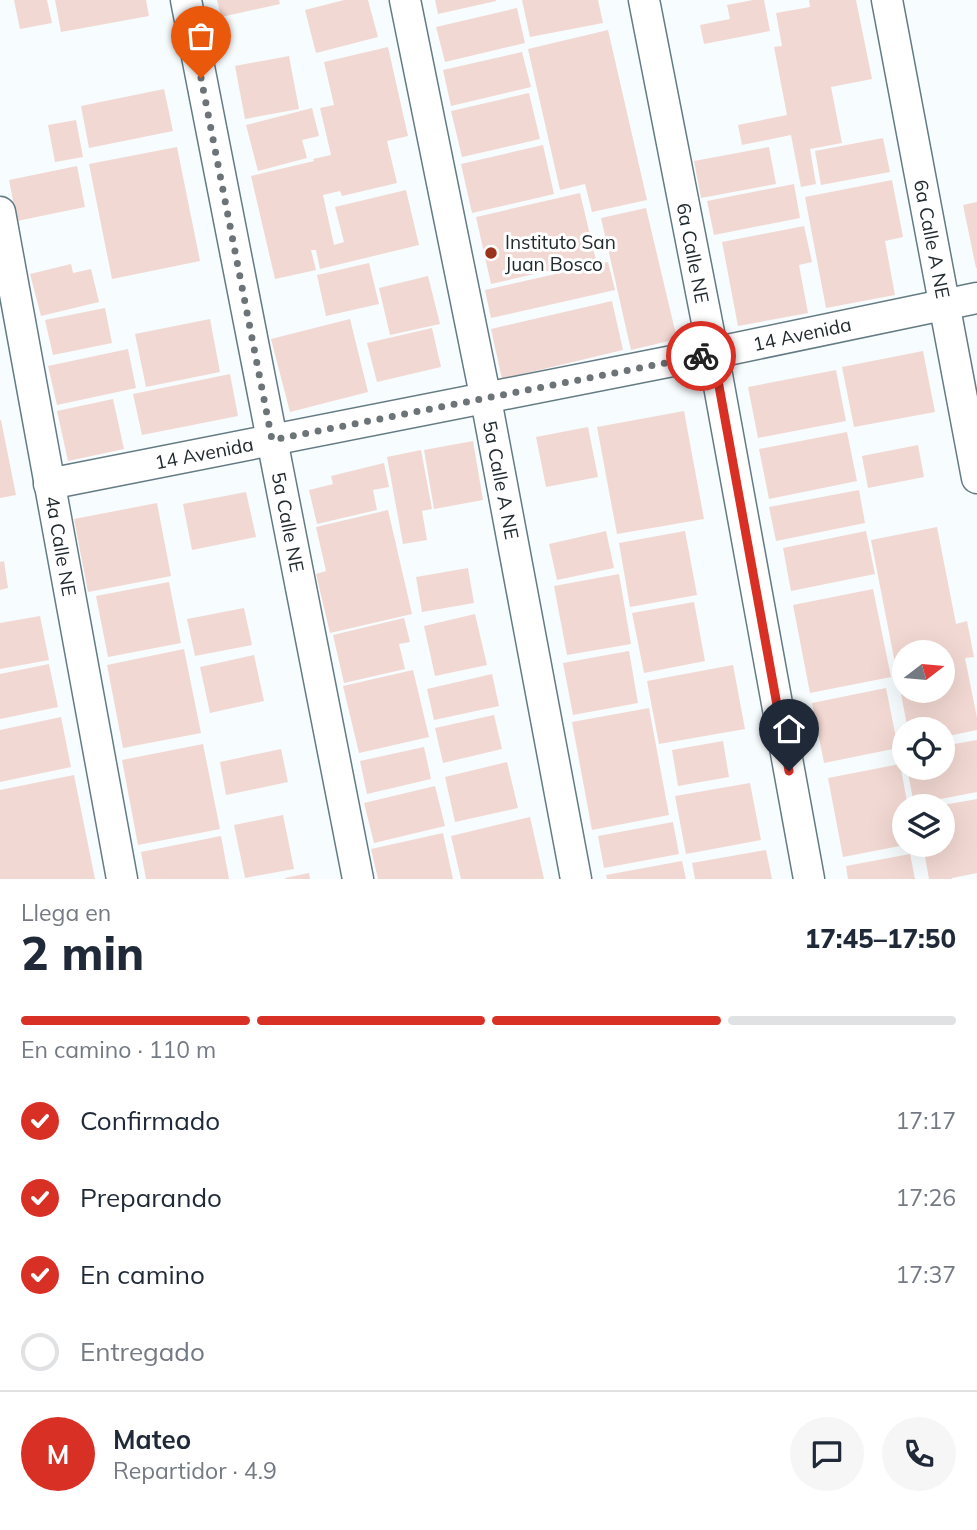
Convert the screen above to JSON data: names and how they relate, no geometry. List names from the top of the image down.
{
  "streets": {
    "street": [
      "6a Calle A NE",
      "6a Calle NE",
      "14 Avenida",
      "5a Calle A NE",
      "5a Calle NE",
      "4a Calle NE"
    ]
  },
  "crossings": [
    ["6a Calle A NE", "14 Avenida"],
    ["6a Calle NE", "14 Avenida"],
    ["14 Avenida", "5a Calle A NE"],
    ["14 Avenida", "5a Calle NE"],
    ["14 Avenida", "4a Calle NE"]
  ],
  "places": ["Instituto San Juan Bosco"],
  "north": "right",
  "page": {
    "heading": ["2 min", "Llega en", "17:45–17:50"],
    "panel": ["Mateo", "Repartidor · 4.9"],
    "bar": "En camino · 110 m",
    "list": [
      ["Confirmado", "17:17"],
      ["Preparando", "17:26"],
      ["En camino", "17:37"],
      "Entregado"
    ],
    "round": "M"
  }
}
